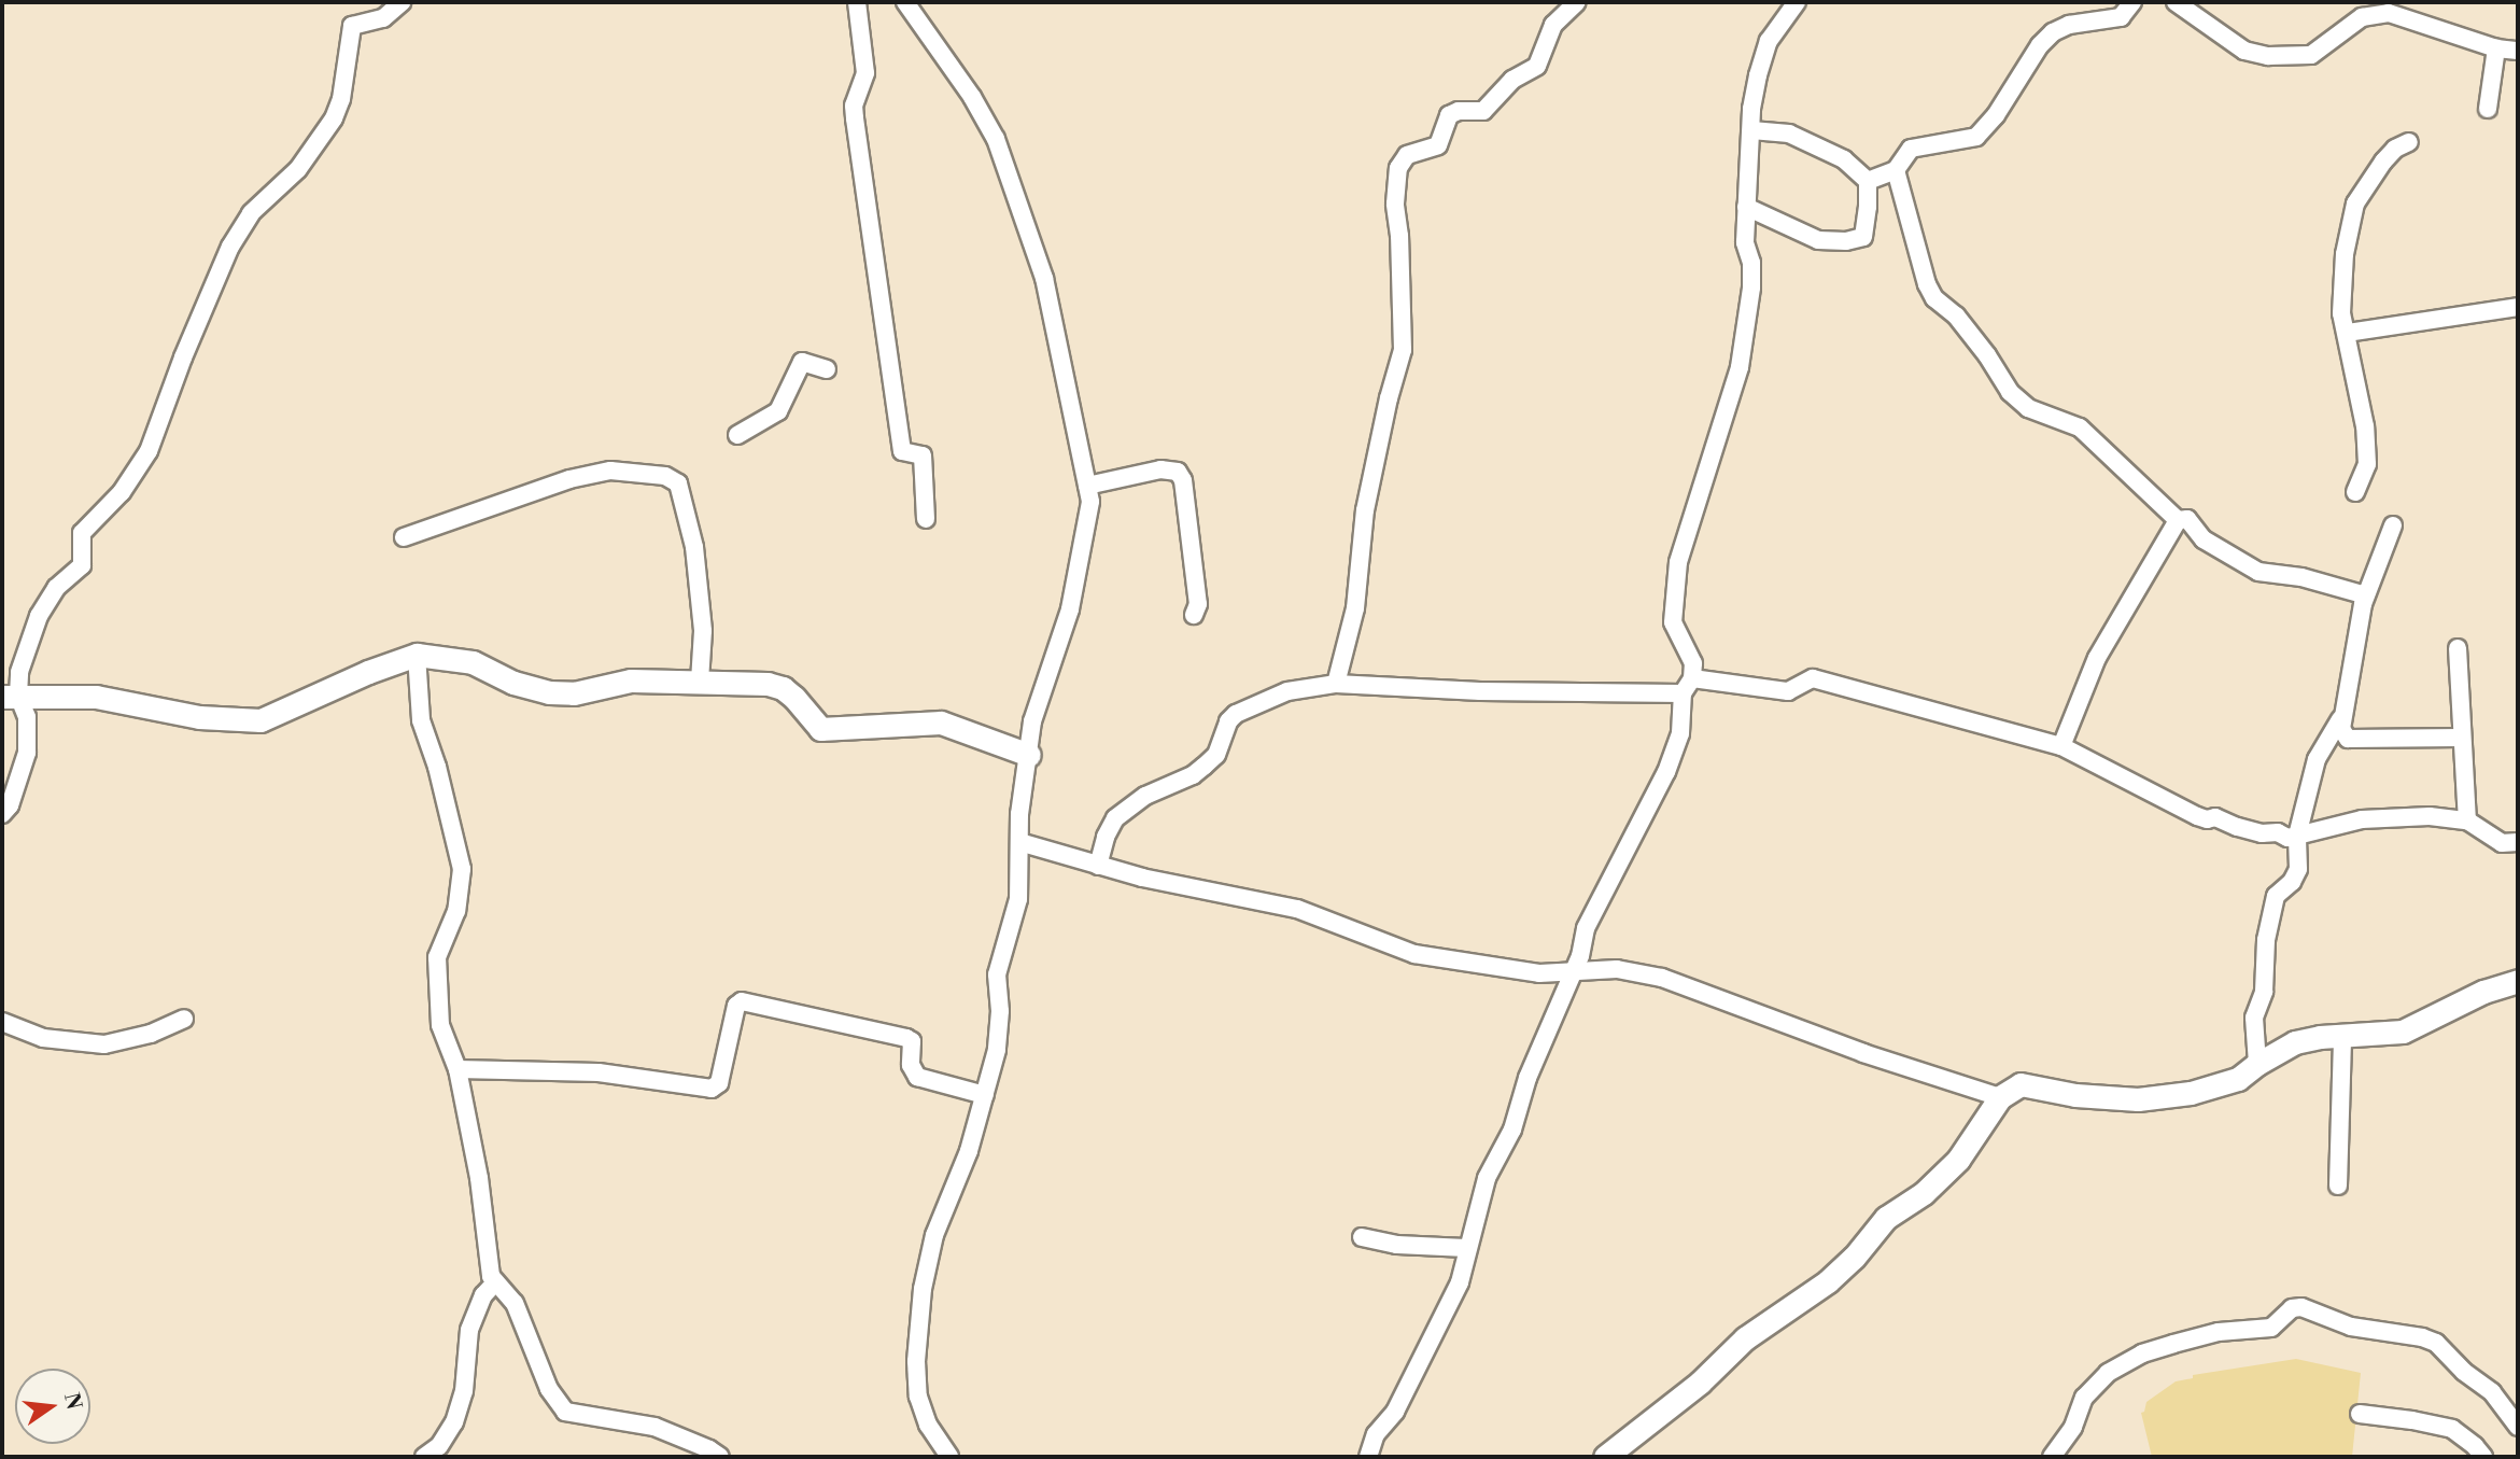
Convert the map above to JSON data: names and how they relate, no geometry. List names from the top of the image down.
{
  "north": "right"
}
